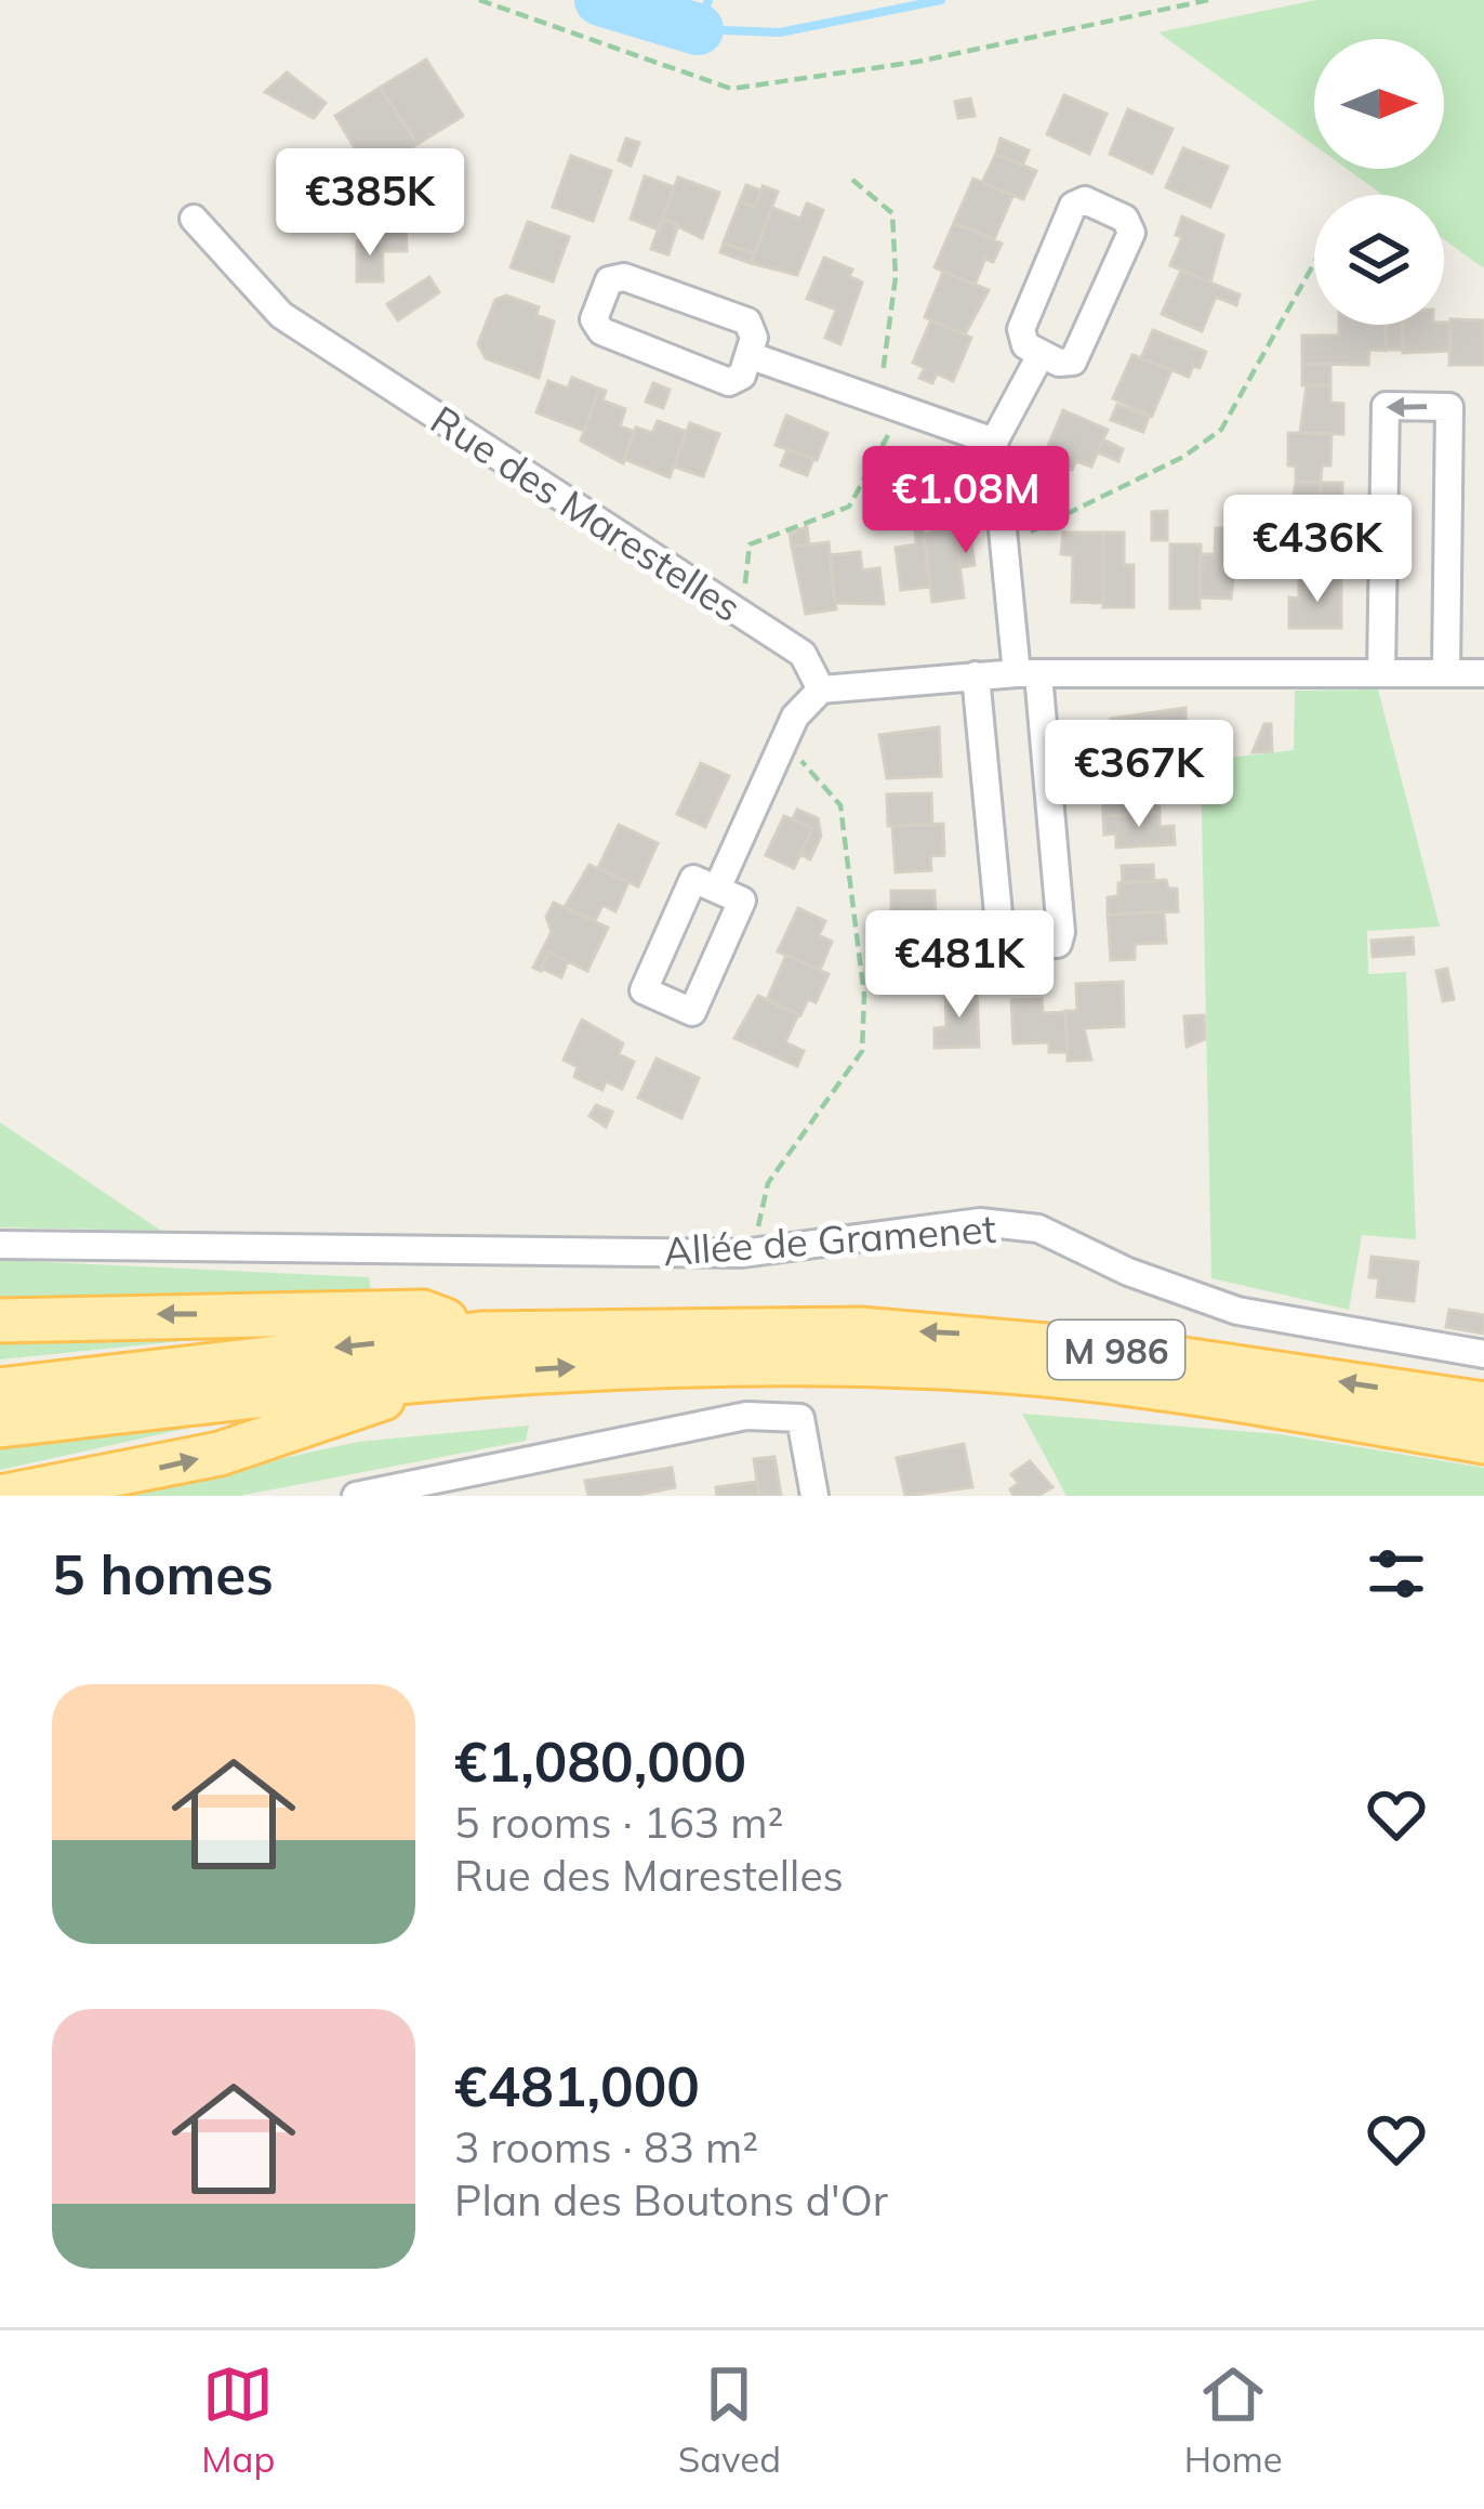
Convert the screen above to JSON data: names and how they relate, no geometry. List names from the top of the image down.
{
  "streets": {
    "main road": ["M 986"],
    "street": ["Rue des Marestelles", "Allée de Gramenet"]
  },
  "north": "right",
  "page": {
    "price": [
      "€385K",
      "€1.08M",
      "€436K",
      "€367K",
      "€481K"
    ],
    "heading": "5 homes",
    "list": [
      {
        "name": "€1,080,000",
        "note": "5 rooms · 163 m² · Rue des Marestelles"
      },
      {
        "name": "€481,000",
        "note": "3 rooms · 83 m² · Plan des Boutons d'Or"
      }
    ],
    "tabs": ["Map", "Saved", "Home"]
  }
}
